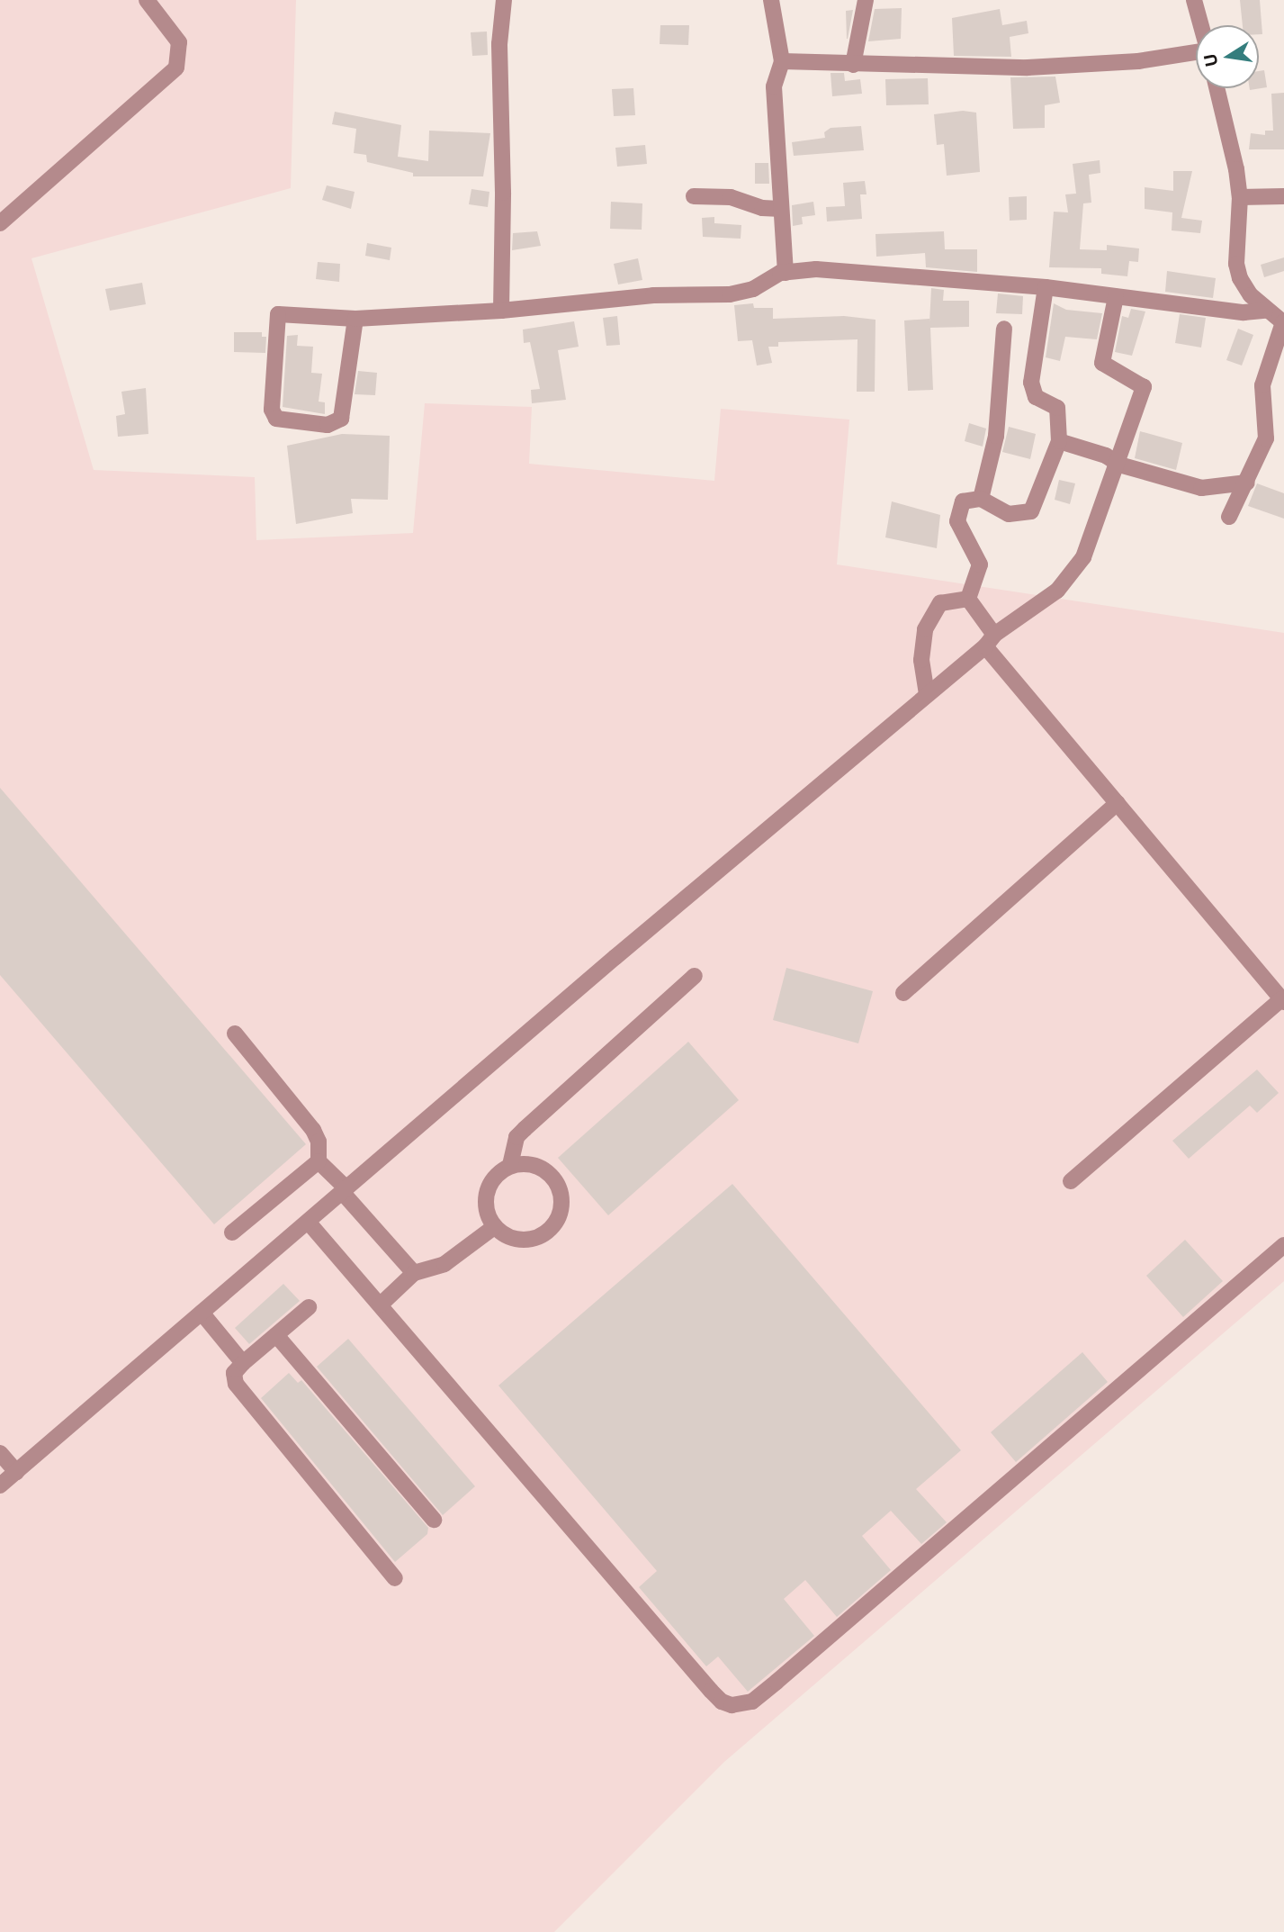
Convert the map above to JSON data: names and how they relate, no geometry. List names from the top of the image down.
{
  "north": "left"
}
